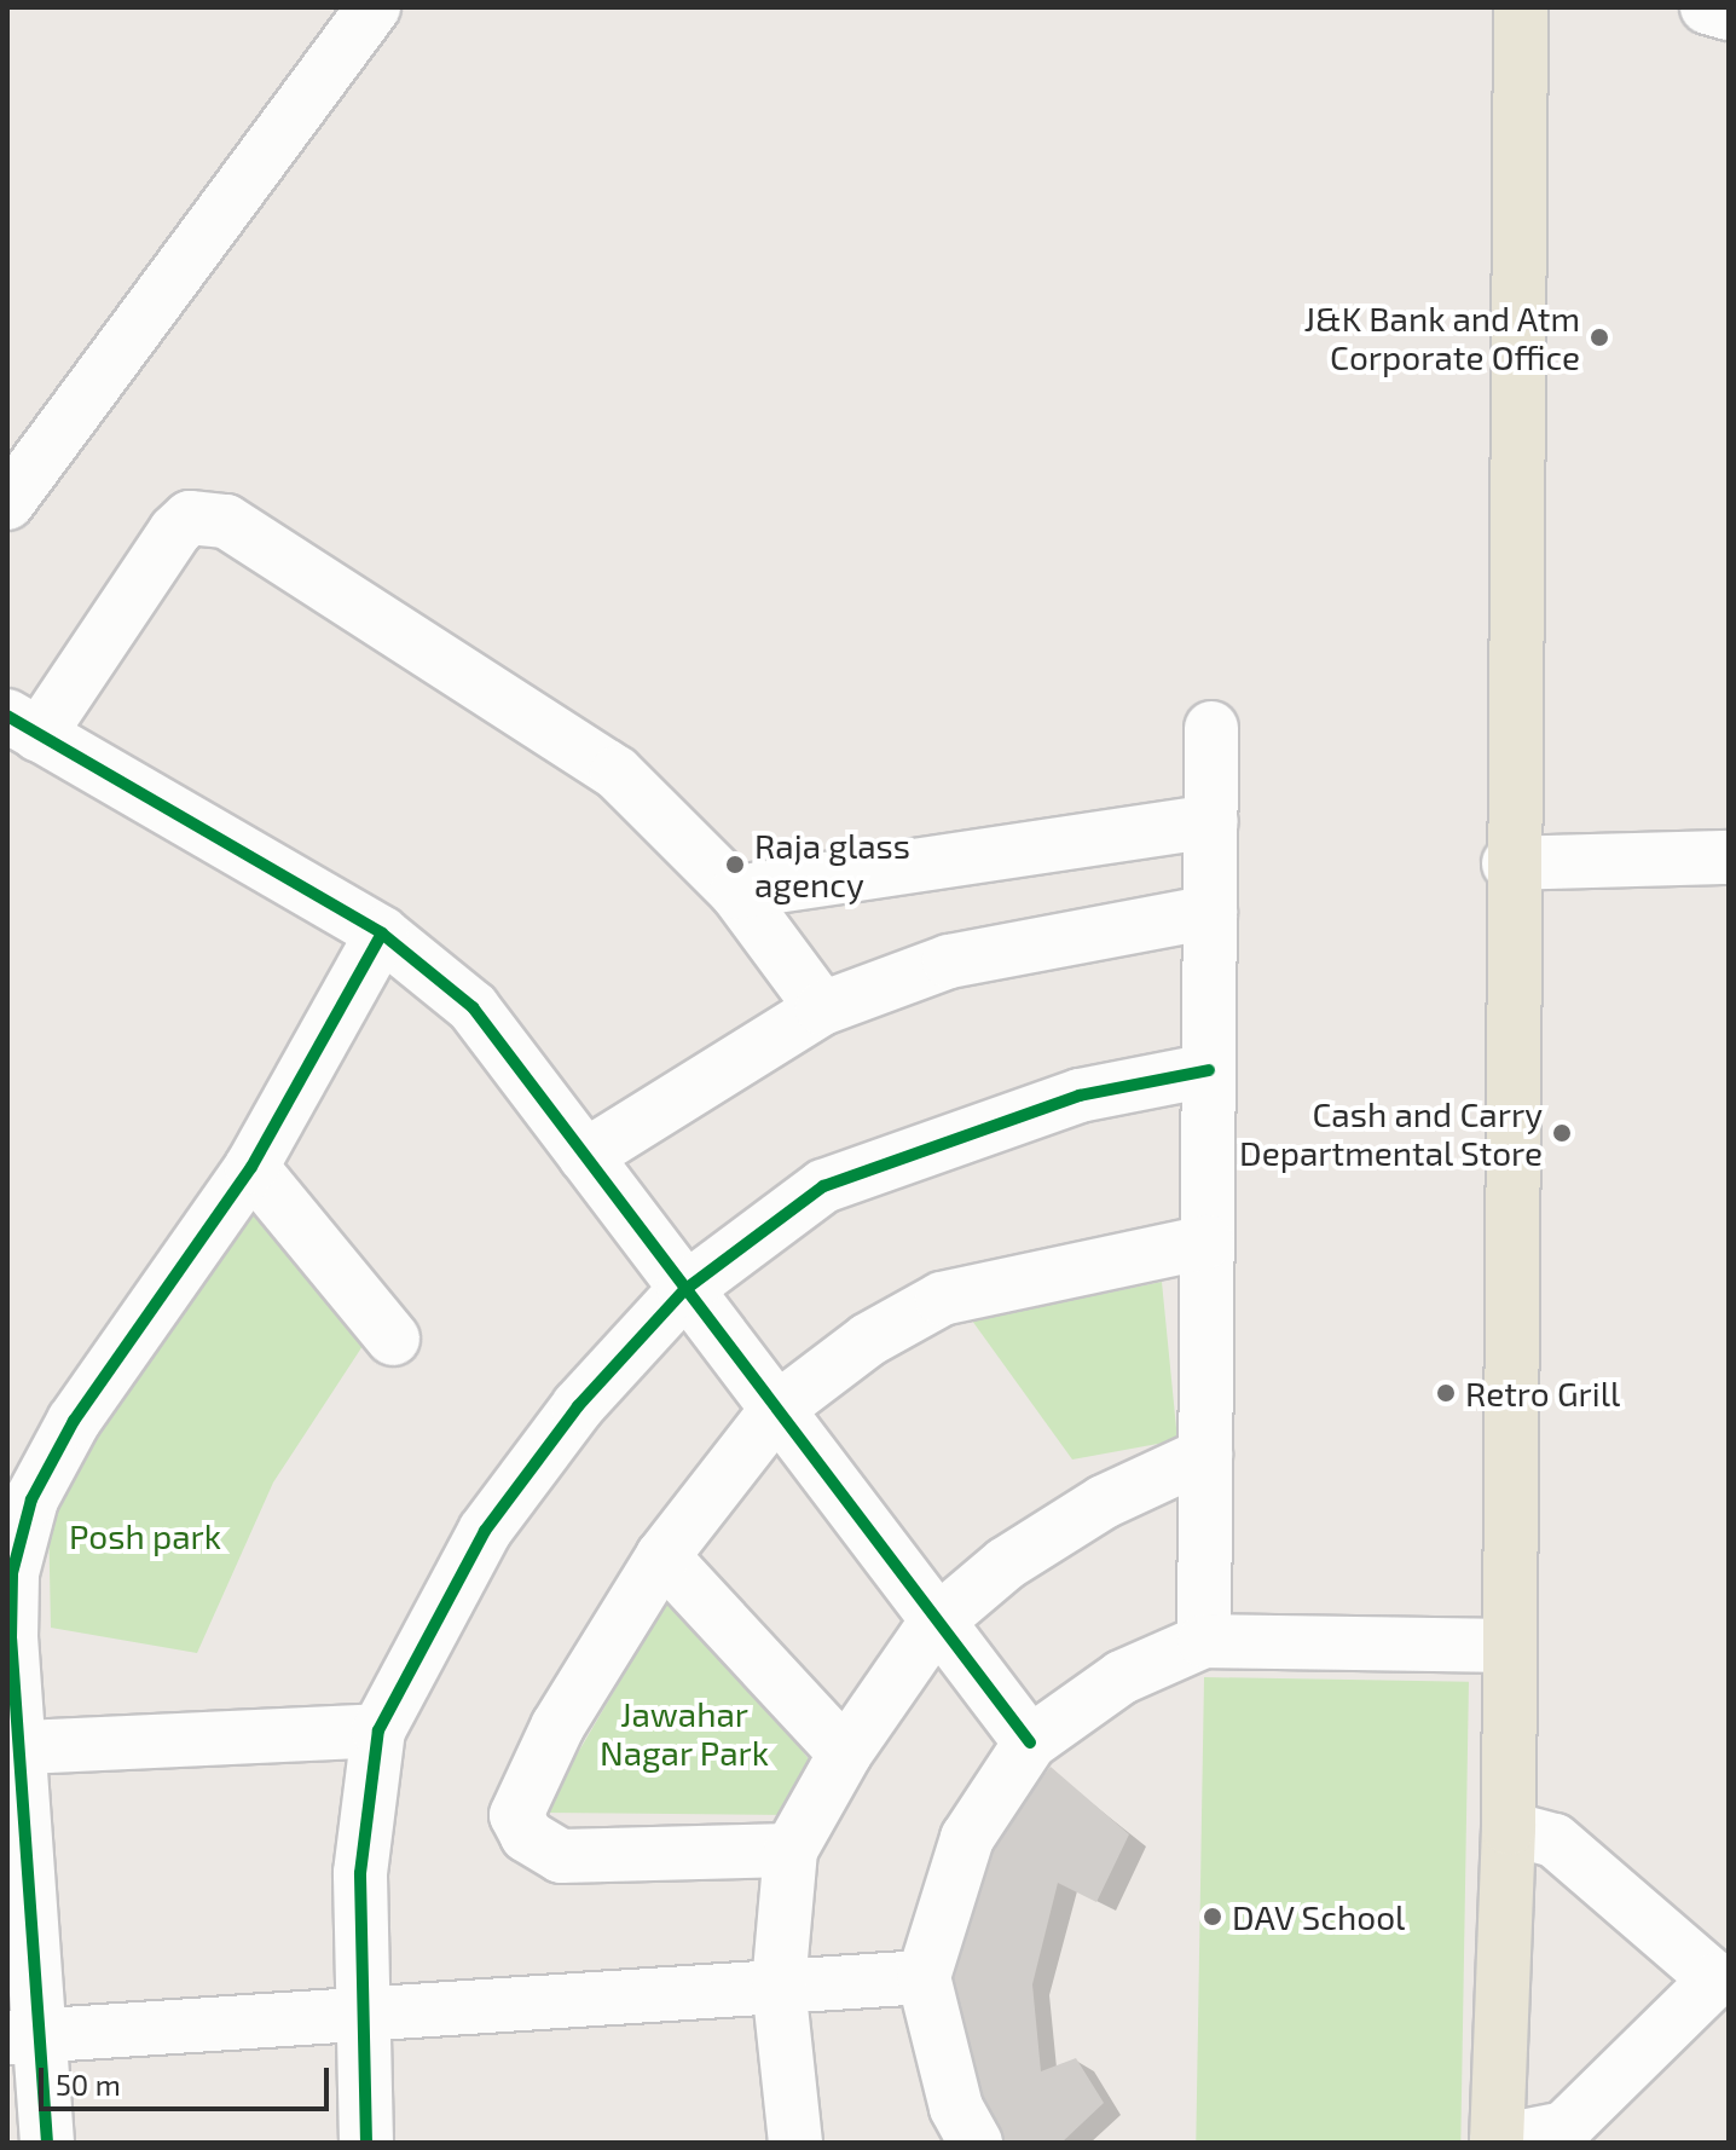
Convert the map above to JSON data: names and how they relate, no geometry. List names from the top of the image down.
{
  "parks": ["Posh park", "Jawahar Nagar Park"],
  "places": [
    "J&K Bank and Atm Corporate Office",
    "Raja glass agency",
    "Cash and Carry Departmental Store",
    "Retro Grill",
    "DAV School"
  ],
  "scale_bar": "50 m"
}
